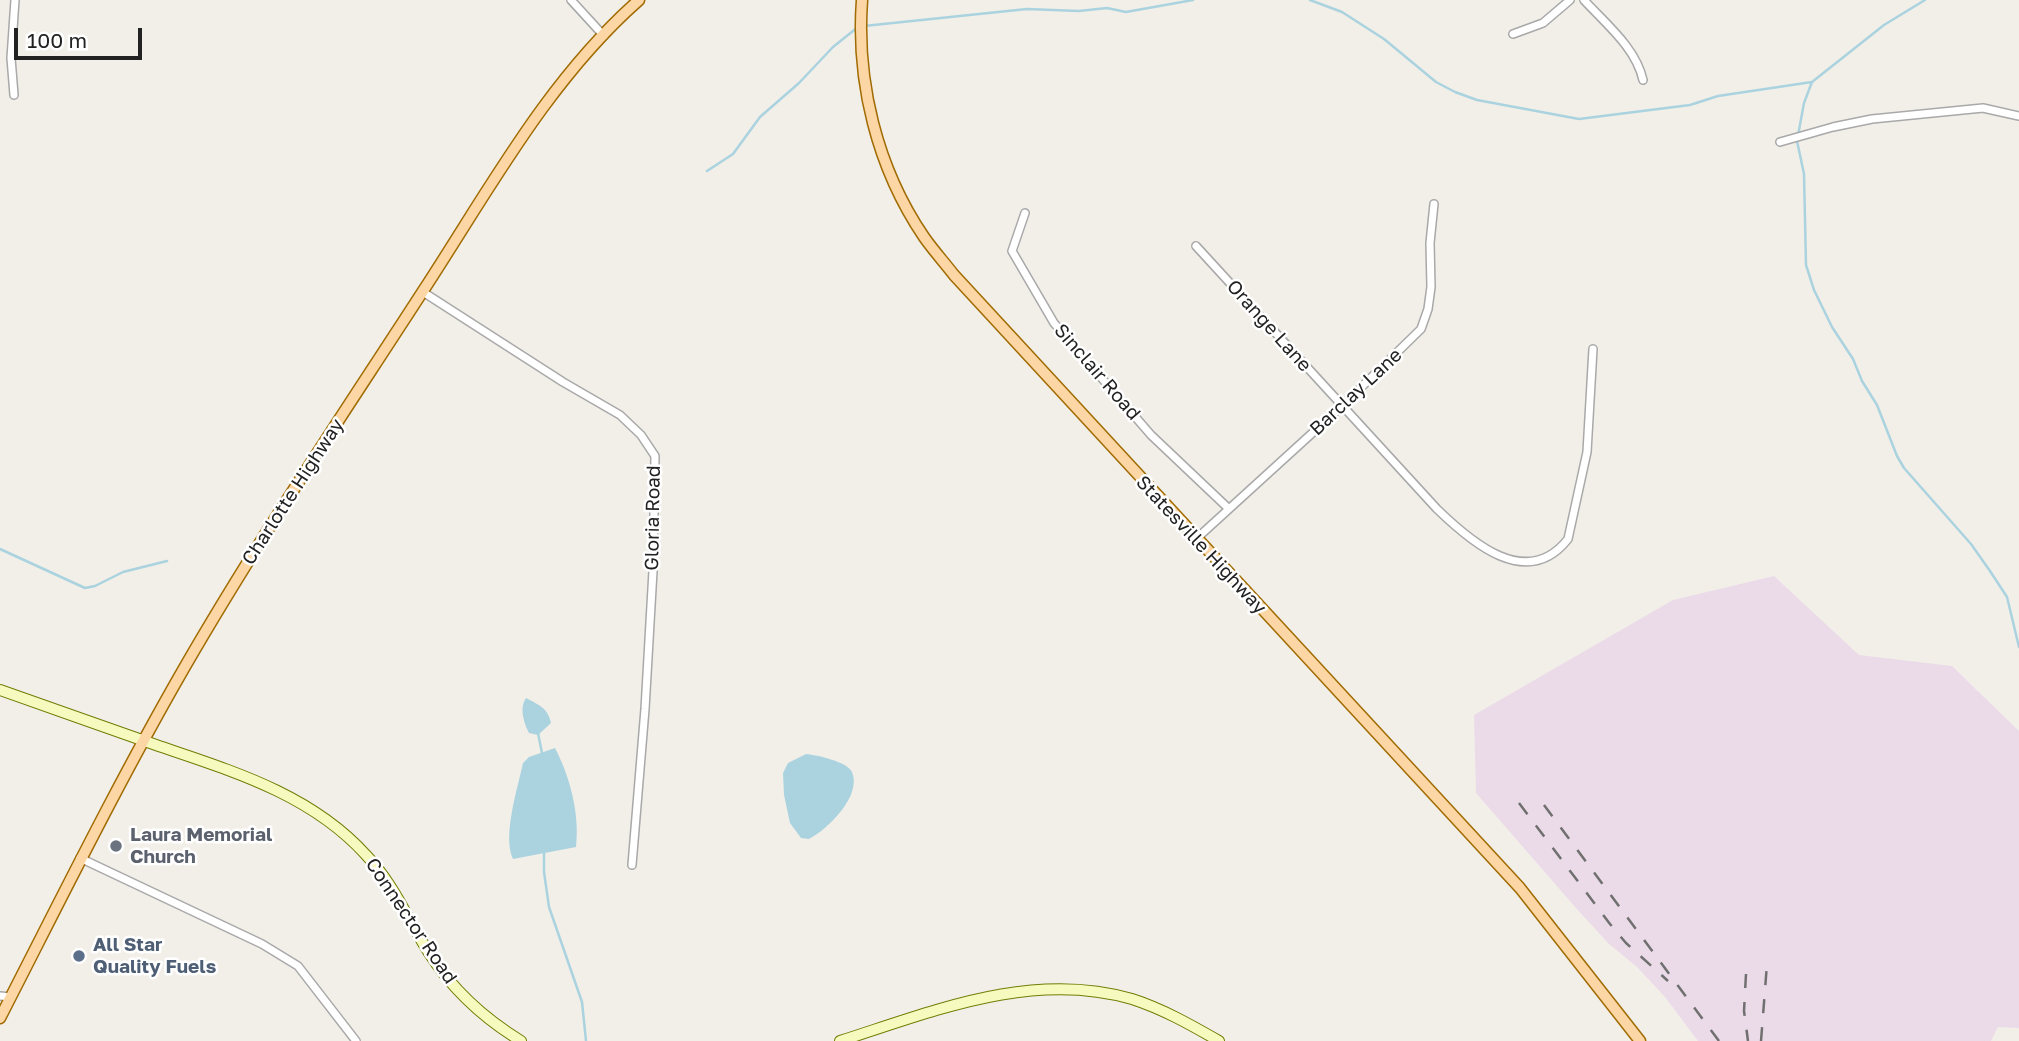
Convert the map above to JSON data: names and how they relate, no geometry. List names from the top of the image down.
{
  "streets": {
    "main road": ["Charlotte Highway", "Statesville Highway"],
    "street": [
      "Orange Lane",
      "Sinclair Road",
      "Barclay Lane",
      "Gloria Road",
      "Connector Road"
    ]
  },
  "crossings": [
    ["Orange Lane", "Barclay Lane"],
    ["Sinclair Road", "Barclay Lane"],
    ["Barclay Lane", "Statesville Highway"],
    ["Charlotte Highway", "Gloria Road"],
    ["Charlotte Highway", "Connector Road"]
  ],
  "places": ["Laura Memorial Church", "All Star Quality Fuels"],
  "scale_bar": "100 m"
}
